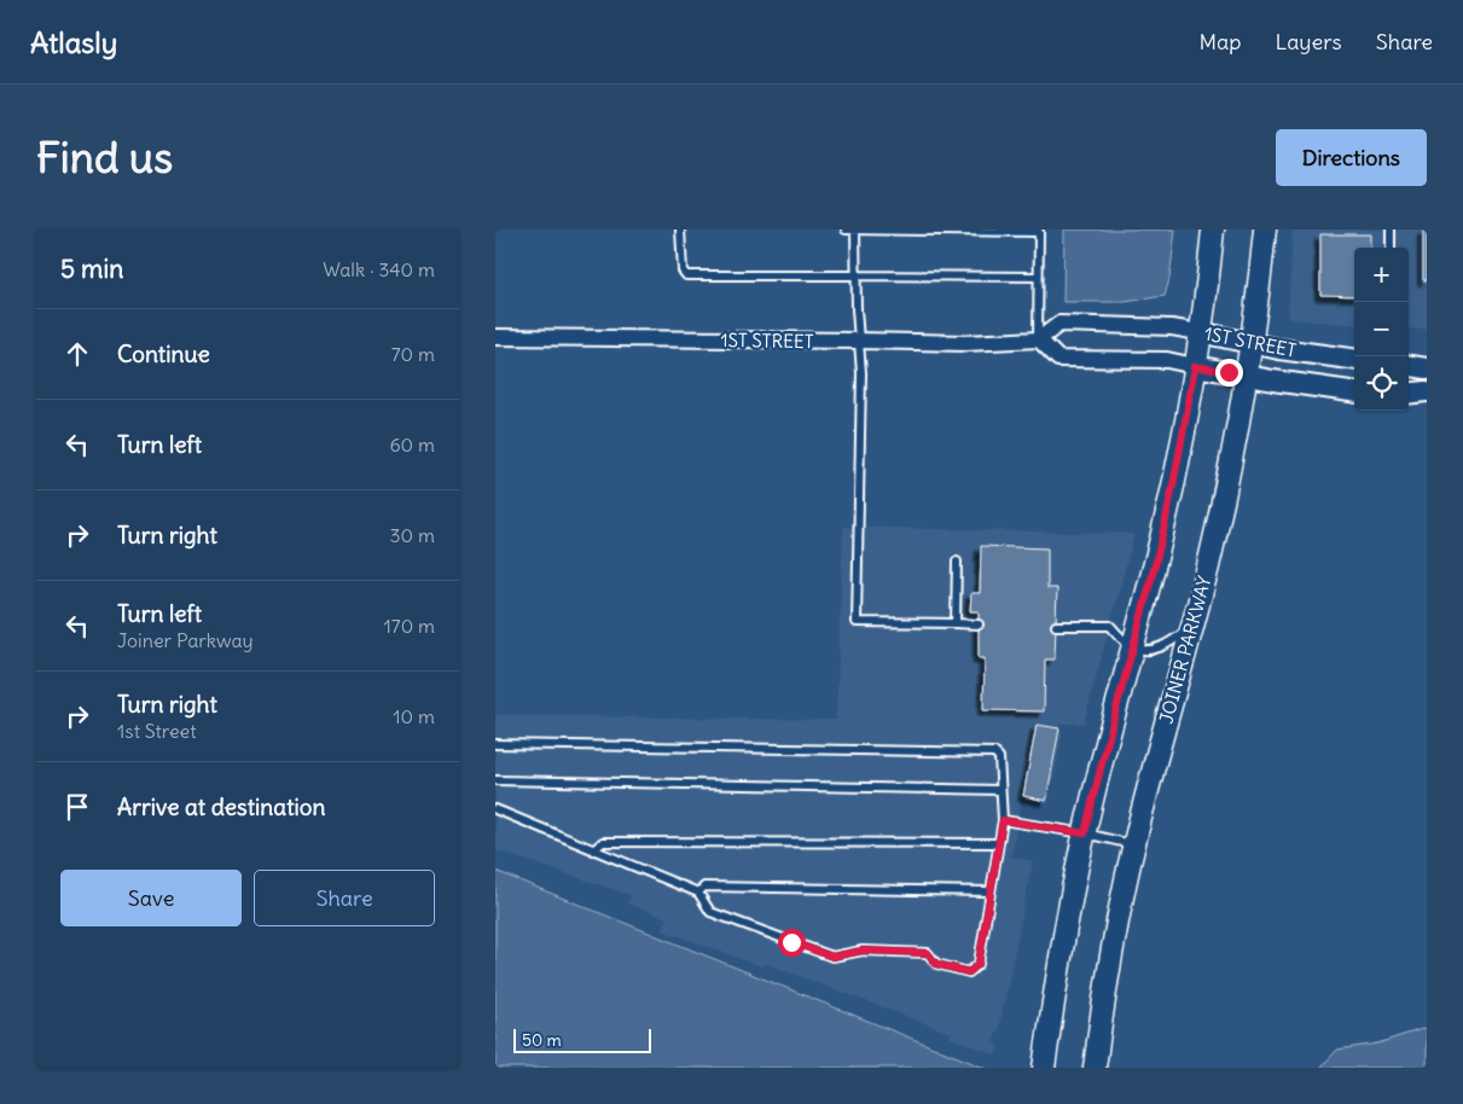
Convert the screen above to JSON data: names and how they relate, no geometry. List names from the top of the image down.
{
  "streets": {
    "main road": ["JOINER PARKWAY"],
    "street": ["1ST STREET"]
  },
  "crossings": [
    ["1ST STREET", "JOINER PARKWAY"]
  ],
  "scale_bar": "50 m",
  "page": {
    "header": "Atlasly",
    "nav": ["Map", "Layers", "Share"],
    "buttons": [
      "Directions",
      ["Save", "Share"]
    ],
    "title": "Find us",
    "heading": ["5 min", "Walk · 340 m"],
    "map_buttons": ["+", "−"],
    "list": [
      ["Continue", "70 m"],
      ["Turn left", "60 m"],
      ["Turn right", "30 m"],
      ["Turn left", "Joiner Parkway", "170 m"],
      ["Turn right", "1st Street", "10 m"],
      "Arrive at destination"
    ],
    "scale": "50 m"
  }
}
